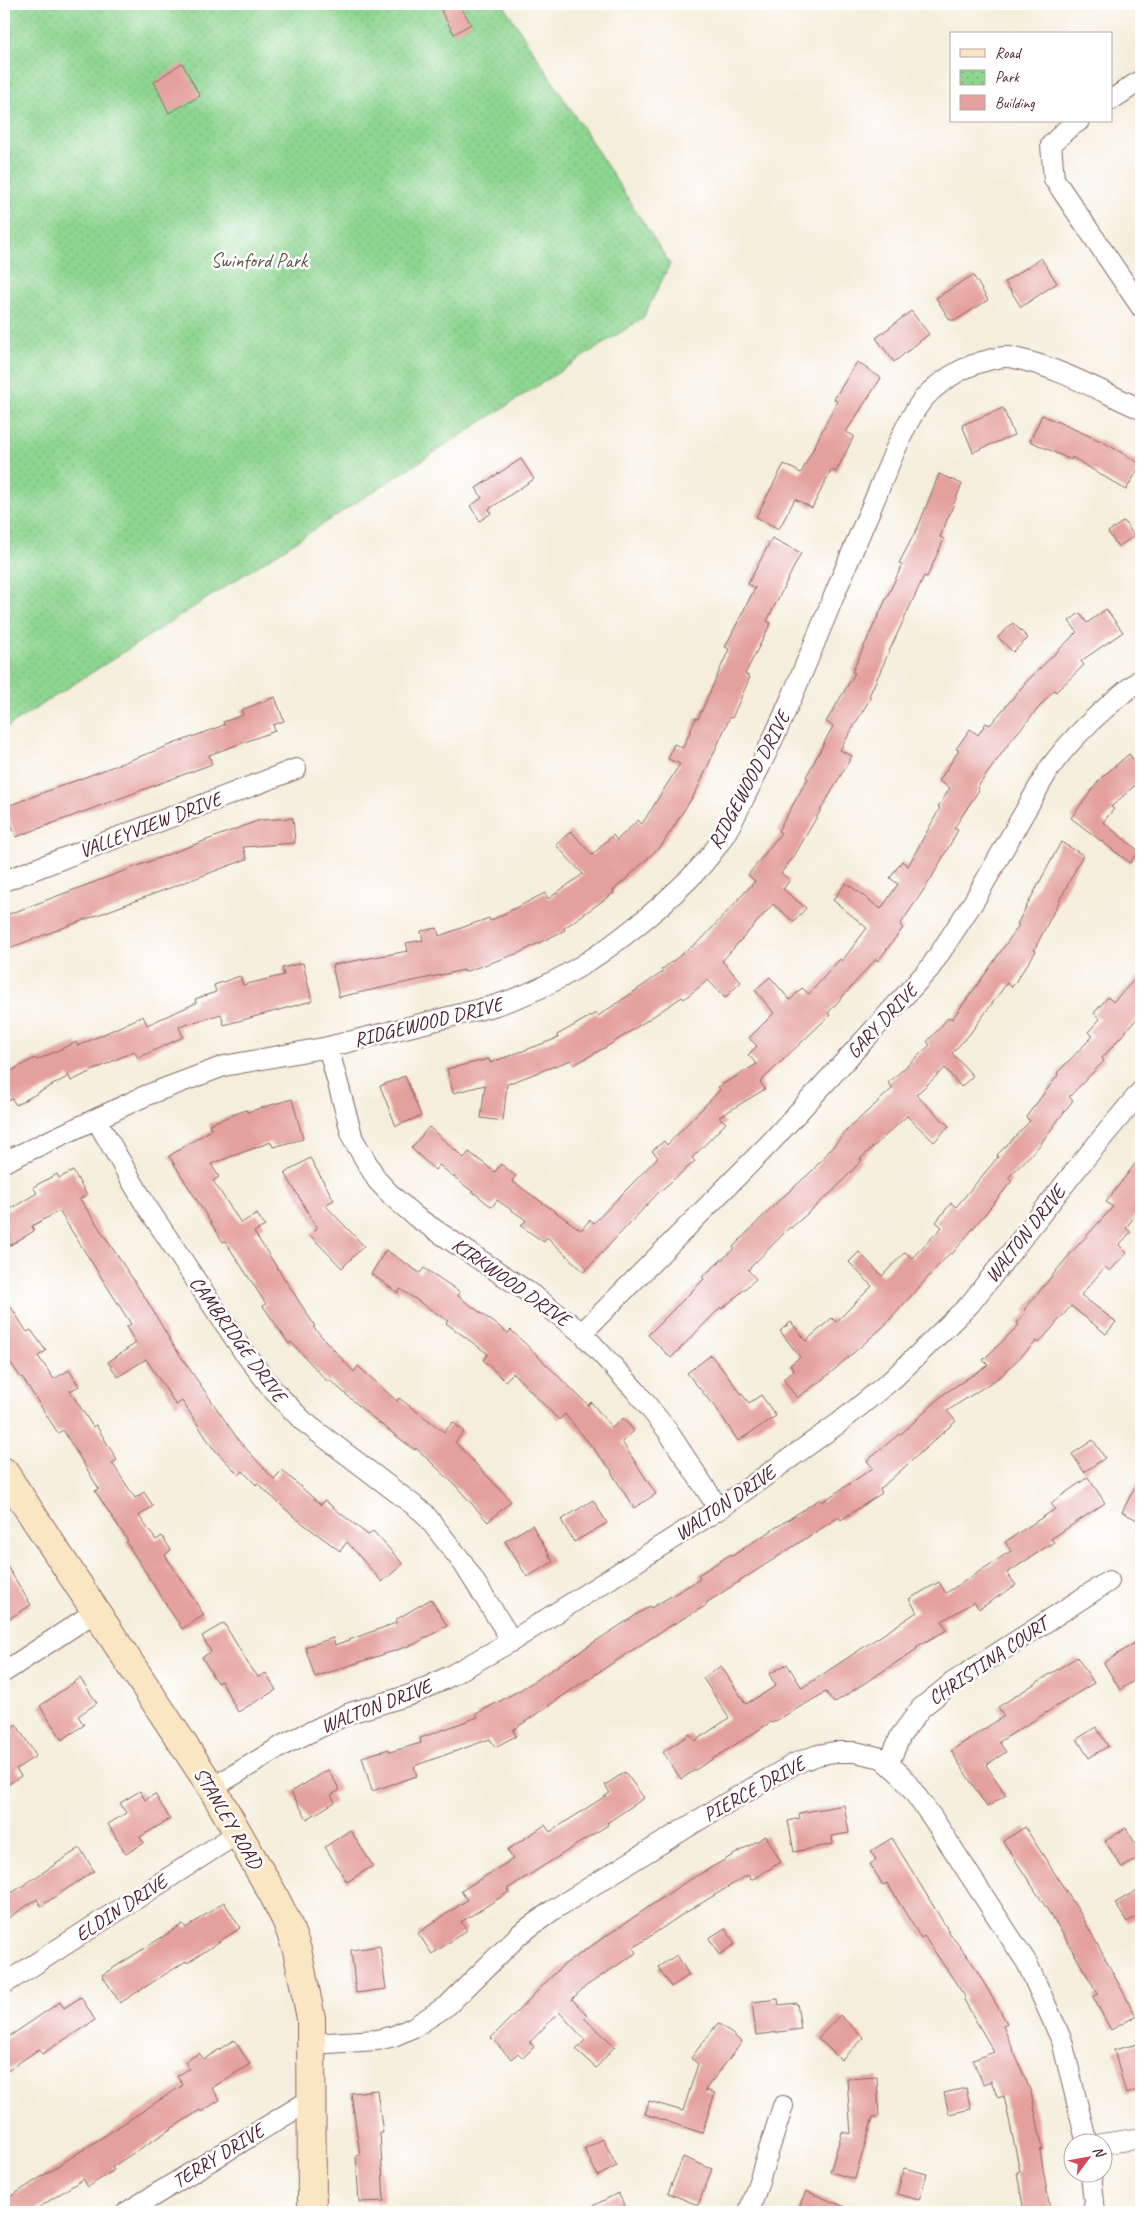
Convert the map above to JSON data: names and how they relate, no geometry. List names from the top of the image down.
{
  "streets": {
    "street": [
      "RIDGEWOOD DRIVE",
      "VALLEYVIEW DRIVE",
      "GARY DRIVE",
      "WALTON DRIVE",
      "KIRKWOOD DRIVE",
      "CAMBRIDGE DRIVE",
      "CHRISTINA COURT",
      "PIERCE DRIVE",
      "STANLEY ROAD",
      "ELDIN DRIVE",
      "TERRY DRIVE"
    ]
  },
  "crossings": [
    ["RIDGEWOOD DRIVE", "KIRKWOOD DRIVE"],
    ["RIDGEWOOD DRIVE", "CAMBRIDGE DRIVE"],
    ["GARY DRIVE", "KIRKWOOD DRIVE"],
    ["WALTON DRIVE", "KIRKWOOD DRIVE"],
    ["WALTON DRIVE", "CAMBRIDGE DRIVE"],
    ["WALTON DRIVE", "STANLEY ROAD"],
    ["CHRISTINA COURT", "PIERCE DRIVE"],
    ["PIERCE DRIVE", "STANLEY ROAD"],
    ["STANLEY ROAD", "ELDIN DRIVE"],
    ["STANLEY ROAD", "TERRY DRIVE"]
  ],
  "parks": ["Swinford Park"],
  "legend": ["Road", "Park", "Building"],
  "north": "top right"
}
